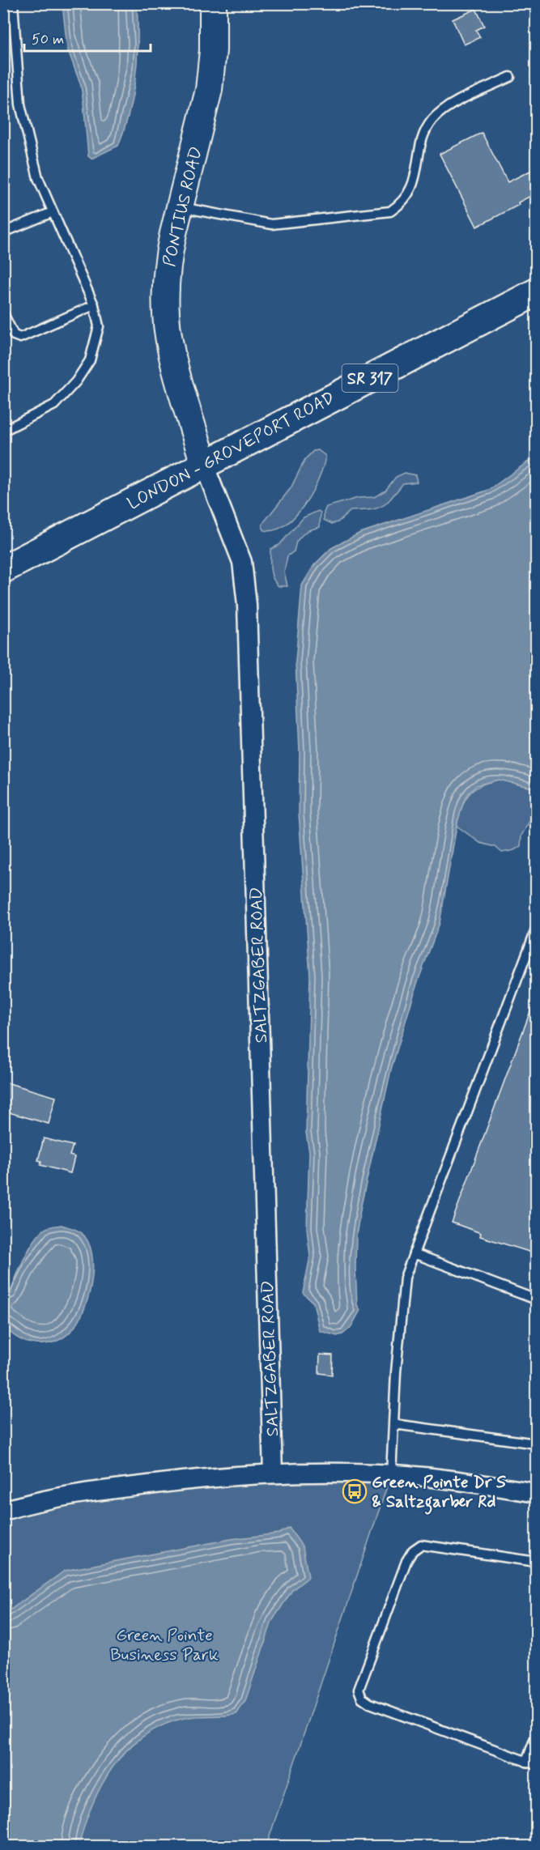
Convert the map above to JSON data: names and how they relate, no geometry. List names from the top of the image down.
{
  "streets": {
    "main road": ["SR 317", "LONDON - GROVEPORT ROAD"],
    "street": ["PONTIUS ROAD", "SALTZGABER ROAD"]
  },
  "crossings": [
    ["PONTIUS ROAD", "LONDON - GROVEPORT ROAD"],
    ["PONTIUS ROAD", "SALTZGABER ROAD"],
    ["LONDON - GROVEPORT ROAD", "SALTZGABER ROAD"]
  ],
  "parks": ["Green Pointe Business Park"],
  "places": {
    "bus stop": ["Green Pointe Dr S & Saltzgarber Rd"]
  },
  "scale_bar": "50 m"
}
